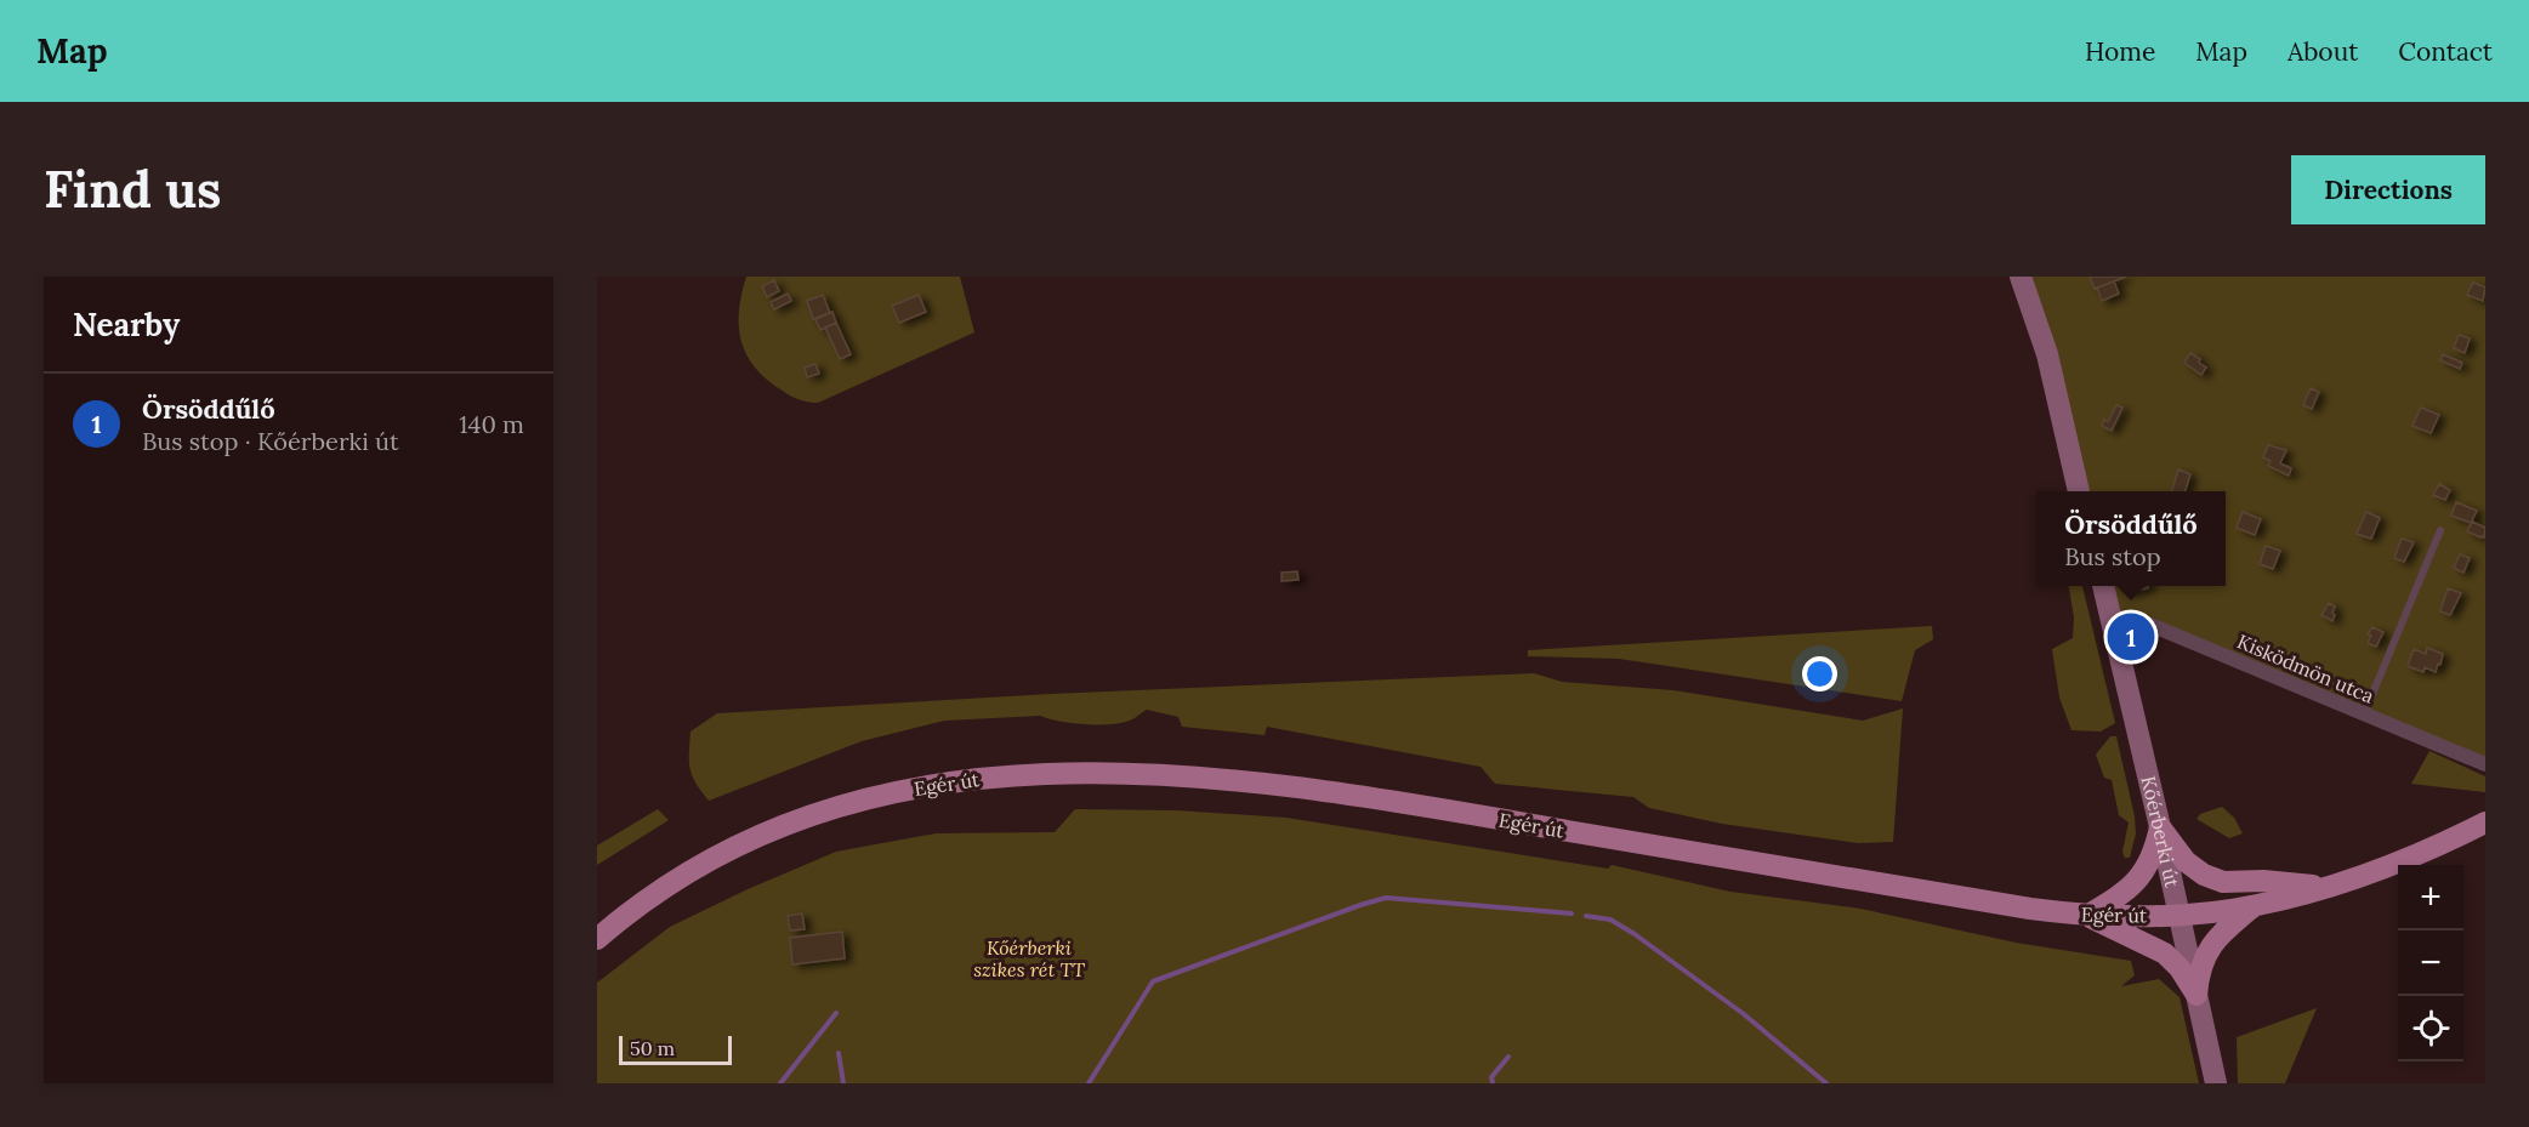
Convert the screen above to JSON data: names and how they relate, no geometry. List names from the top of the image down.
{
  "streets": {
    "main road": ["Egér út"],
    "street": ["Kisködmön utca", "Kőérberki út"]
  },
  "crossings": [
    ["Kisködmön utca", "Kőérberki út"],
    ["Egér út", "Kőérberki út"]
  ],
  "parks": ["Kőérberki szikes rét TT"],
  "scale_bar": "50 m",
  "page": {
    "header": "Map",
    "nav": [
      "Home",
      "Map",
      "About",
      "Contact"
    ],
    "buttons": "Directions",
    "title": "Find us",
    "heading": "Nearby",
    "list": [
      {
        "mark": "1",
        "name": "Örsöddűlő",
        "note": "Bus stop · Kőérberki út",
        "value": "140 m"
      }
    ],
    "popup": ["Örsöddűlő", "Bus stop"],
    "pins": "1",
    "map_buttons": ["+", "−"],
    "scale": "50 m"
  }
}
